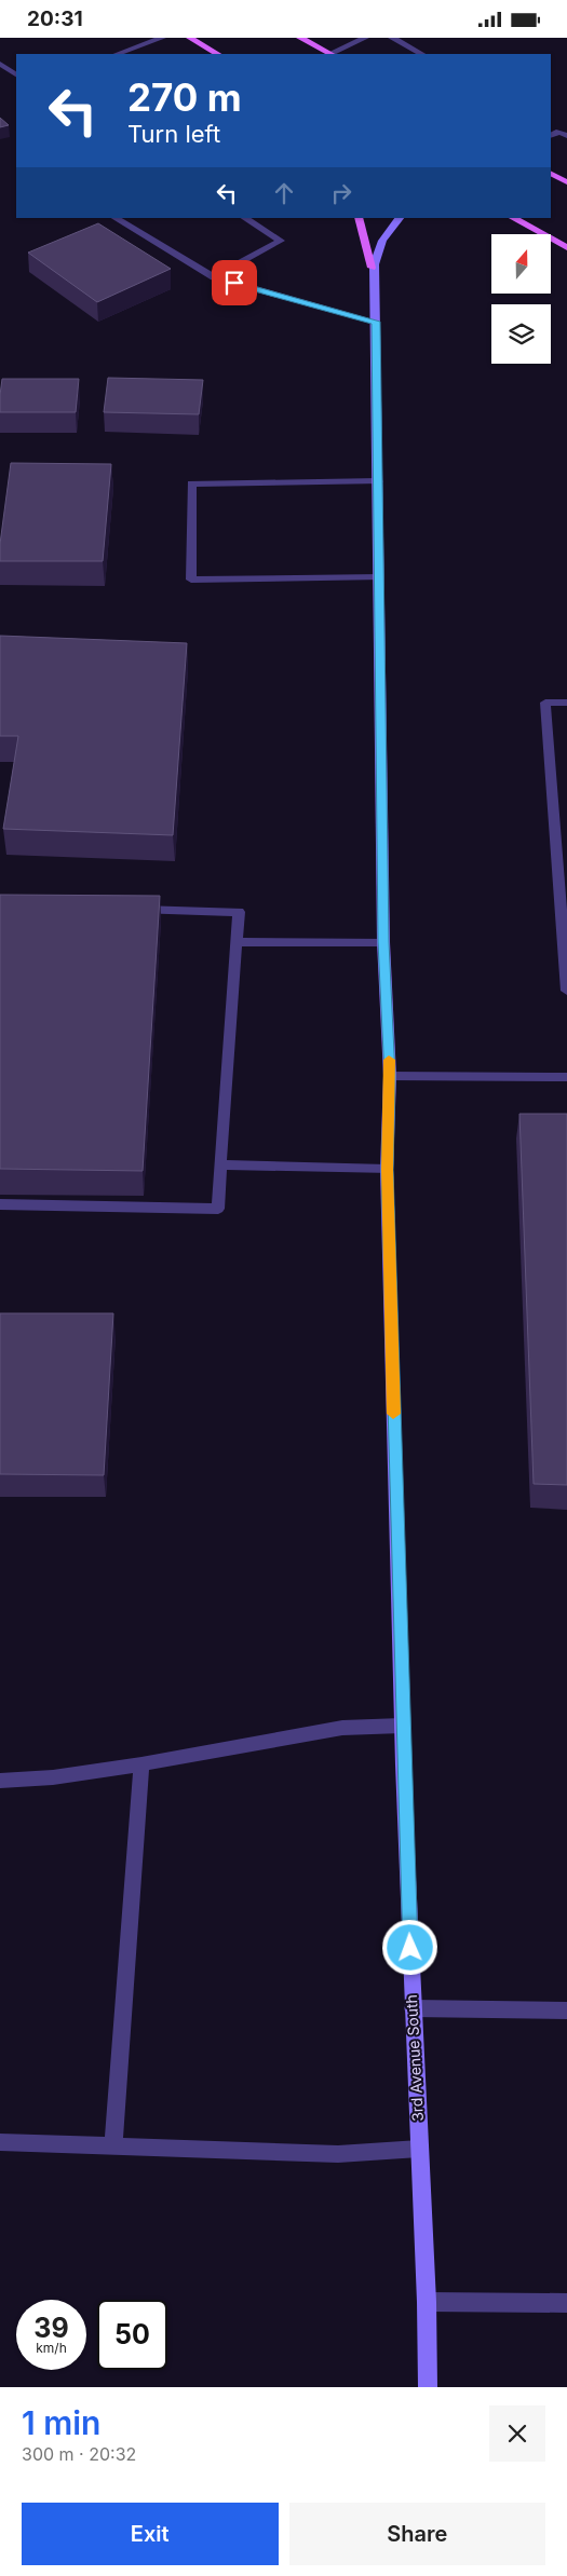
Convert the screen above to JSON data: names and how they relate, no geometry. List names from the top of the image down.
{
  "streets": {
    "main road": ["3rd Avenue South"]
  },
  "north": "top",
  "page": {
    "status": "20:31",
    "turn": ["270 m", "Turn left"],
    "speed": "39 km/h",
    "limit": "50",
    "heading": ["1 min", "300 m · 20:32"],
    "buttons": ["Exit", "Share"]
  }
}
